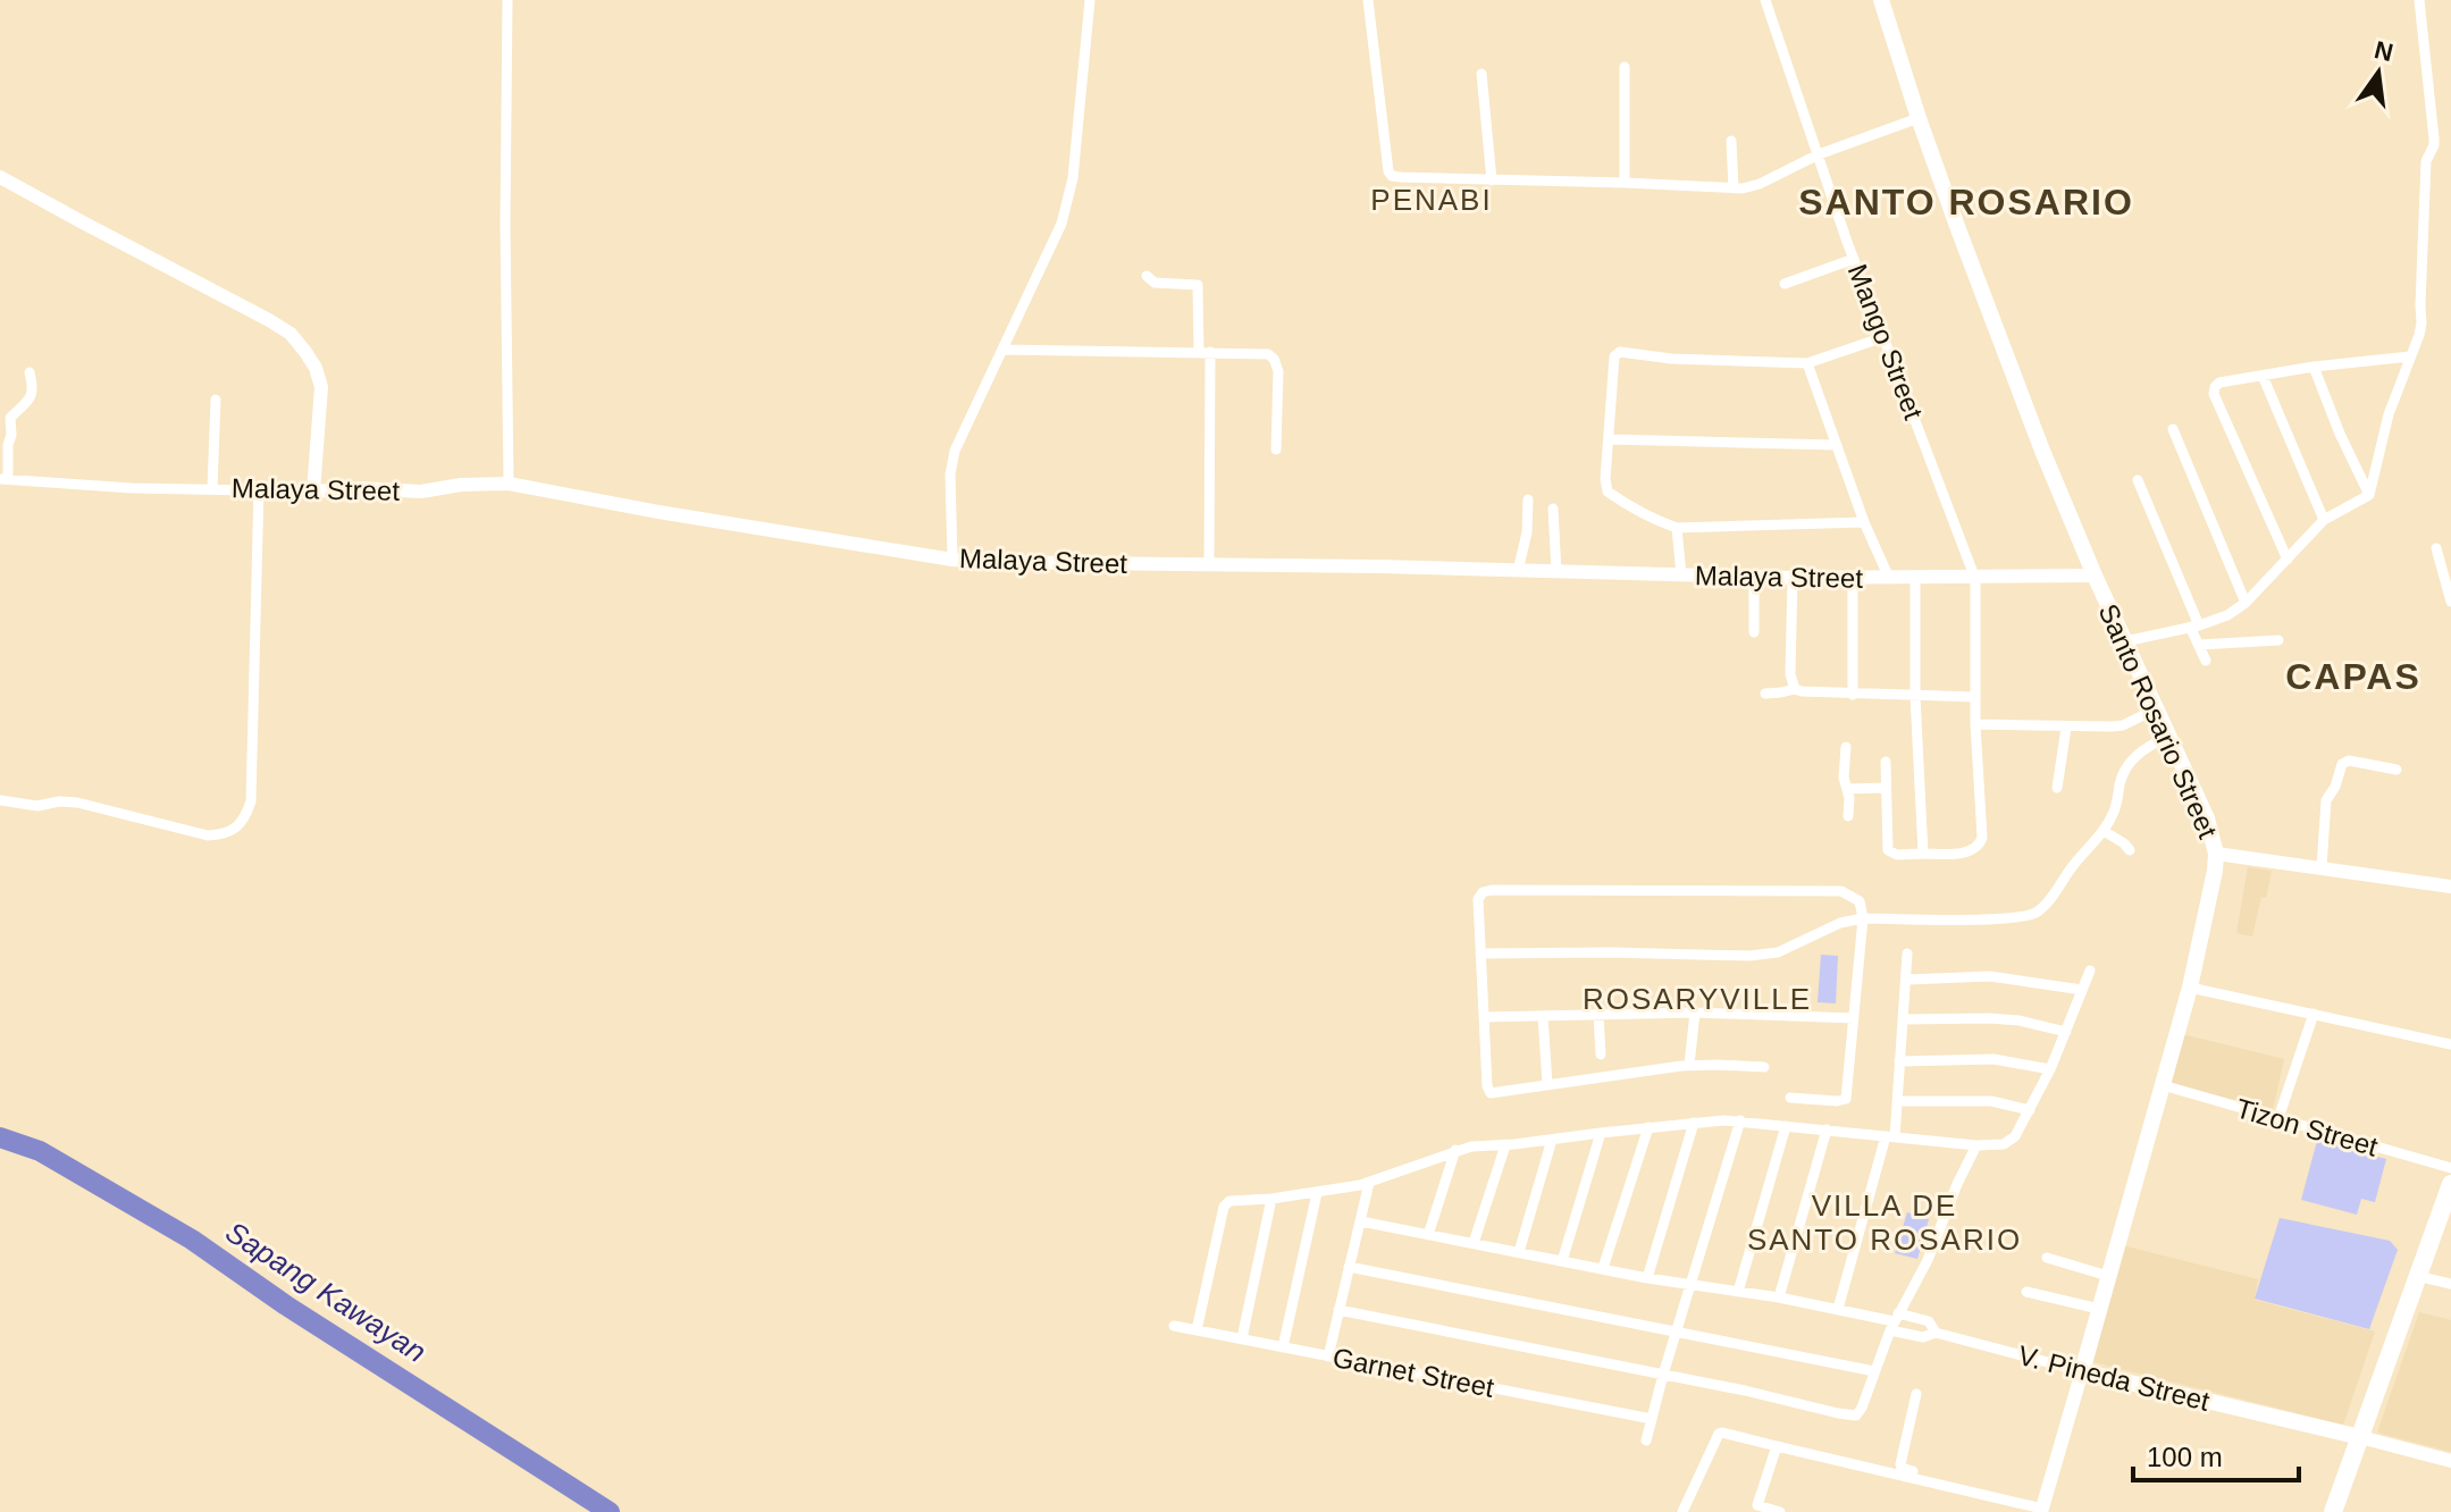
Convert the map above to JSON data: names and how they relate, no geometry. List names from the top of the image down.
{
  "streets": {
    "main road": ["Santo Rosario Street", "V. Pineda Street"],
    "street": [
      "Mango Street",
      "Malaya Street",
      "Tizon Street",
      "Garnet Street"
    ]
  },
  "crossings": [
    ["Mango Street", "Malaya Street"],
    ["Malaya Street", "Santo Rosario Street"],
    ["Santo Rosario Street", "Tizon Street"],
    ["Santo Rosario Street", "V. Pineda Street"]
  ],
  "districts": [
    "PENABI",
    "SANTO ROSARIO",
    "CAPAS",
    "ROSARYVILLE",
    "VILLA DE SANTO ROSARIO"
  ],
  "water": ["Sapang Kawayan"],
  "scale_bar": "100 m",
  "north": "top"
}
